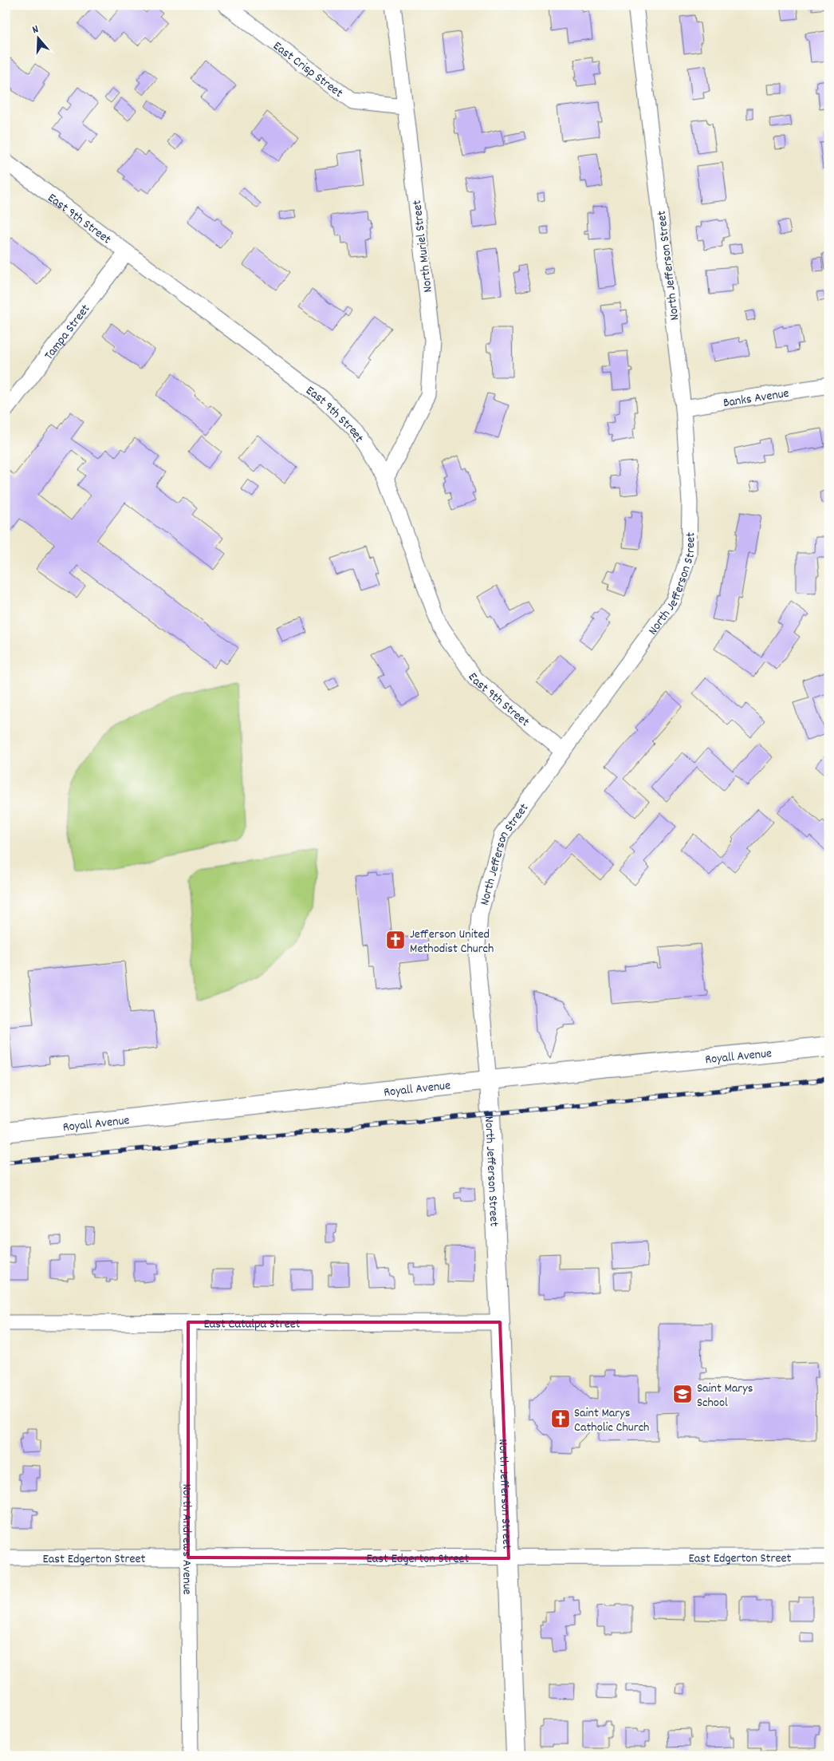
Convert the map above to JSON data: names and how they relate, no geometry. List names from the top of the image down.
{
  "streets": {
    "street": [
      "East Crisp Street",
      "East 9th Street",
      "North Muriel Street",
      "North Jefferson Street",
      "Tampa Street",
      "Banks Avenue",
      "Royall Avenue",
      "East Catalpa Street",
      "North Andrews Avenue",
      "East Edgerton Street"
    ]
  },
  "crossings": [
    ["East Crisp Street", "North Muriel Street"],
    ["East 9th Street", "North Muriel Street"],
    ["East 9th Street", "North Jefferson Street"],
    ["East 9th Street", "Tampa Street"],
    ["North Jefferson Street", "Banks Avenue"],
    ["North Jefferson Street", "Royall Avenue"],
    ["North Jefferson Street", "East Catalpa Street"],
    ["North Jefferson Street", "East Edgerton Street"],
    ["East Catalpa Street", "North Andrews Avenue"],
    ["North Andrews Avenue", "East Edgerton Street"]
  ],
  "places": {
    "church": ["Jefferson United Methodist Church", "Saint Marys Catholic Church"],
    "school or university": ["Saint Marys School"]
  },
  "north": "top"
}
